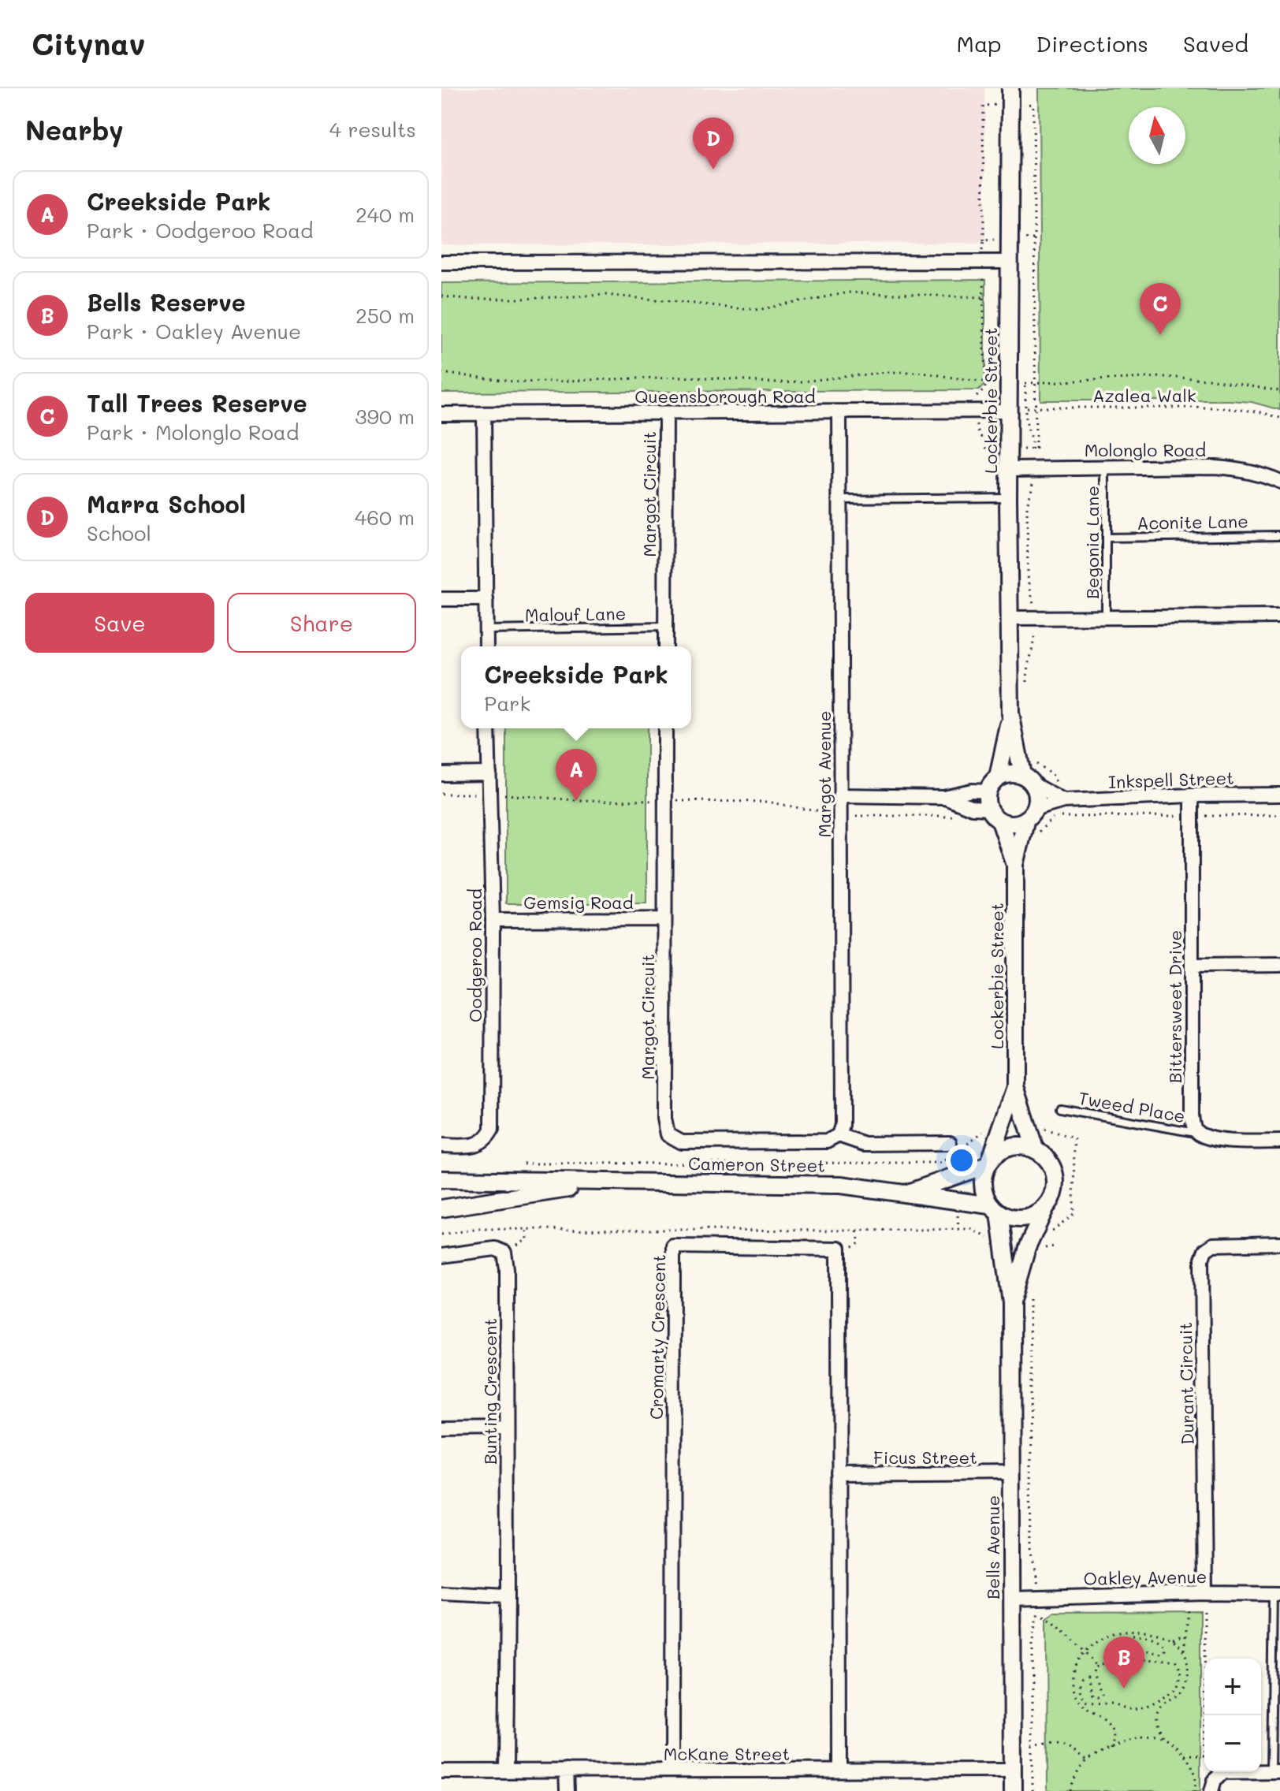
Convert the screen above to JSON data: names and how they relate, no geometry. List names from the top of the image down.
{
  "streets": {
    "street": [
      "Queensborough Road",
      "Lockerbie Street",
      "Molonglo Road",
      "Margot Circuit",
      "Margot Avenue",
      "Inkspell Street",
      "Gemsig Road",
      "Oodgeroo Road",
      "Bittersweet Drive",
      "Cameron Street",
      "Cromarty Crescent",
      "Durant Circuit",
      "Bunting Crescent",
      "Ficus Street",
      "Bells Avenue",
      "Oakley Avenue",
      "McKane Street"
    ],
    "lane": [
      "Aconite Lane",
      "Begonia Lane",
      "Malouf Lane",
      "Tweed Place"
    ],
    "path": ["Azalea Walk"]
  },
  "crossings": [
    ["Azalea Walk", "Queensborough Road"],
    ["Azalea Walk", "Lockerbie Street"],
    ["Queensborough Road", "Lockerbie Street"],
    ["Queensborough Road", "Margot Circuit"],
    ["Queensborough Road", "Margot Avenue"],
    ["Lockerbie Street", "Molonglo Road"],
    ["Molonglo Road", "Begonia Lane"],
    ["Margot Circuit", "Malouf Lane"],
    ["Margot Circuit", "Margot Avenue"],
    ["Margot Circuit", "Gemsig Road"],
    ["Aconite Lane", "Begonia Lane"],
    ["Inkspell Street", "Bittersweet Drive"],
    ["Gemsig Road", "Oodgeroo Road"],
    ["Bittersweet Drive", "Tweed Place"],
    ["Cromarty Crescent", "Ficus Street"],
    ["Cromarty Crescent", "McKane Street"],
    ["Durant Circuit", "Oakley Avenue"],
    ["Bunting Crescent", "McKane Street"],
    ["Ficus Street", "Bells Avenue"],
    ["Bells Avenue", "Oakley Avenue"],
    ["Bells Avenue", "McKane Street"]
  ],
  "north": "top",
  "page": {
    "header": "Citynav",
    "nav": ["Map", "Directions", "Saved"],
    "heading": ["Nearby", "4 results"],
    "pins": [
      "D",
      "C",
      "A",
      "B"
    ],
    "list": [
      {
        "mark": "A",
        "name": "Creekside Park",
        "note": "Park · Oodgeroo Road",
        "value": "240 m"
      },
      {
        "mark": "B",
        "name": "Bells Reserve",
        "note": "Park · Oakley Avenue",
        "value": "250 m"
      },
      {
        "mark": "C",
        "name": "Tall Trees Reserve",
        "note": "Park · Molonglo Road",
        "value": "390 m"
      },
      {
        "mark": "D",
        "name": "Marra School",
        "note": "School",
        "value": "460 m"
      }
    ],
    "buttons": ["Save", "Share"],
    "popup": ["Creekside Park", "Park"],
    "map_buttons": ["+", "−"]
  }
}
